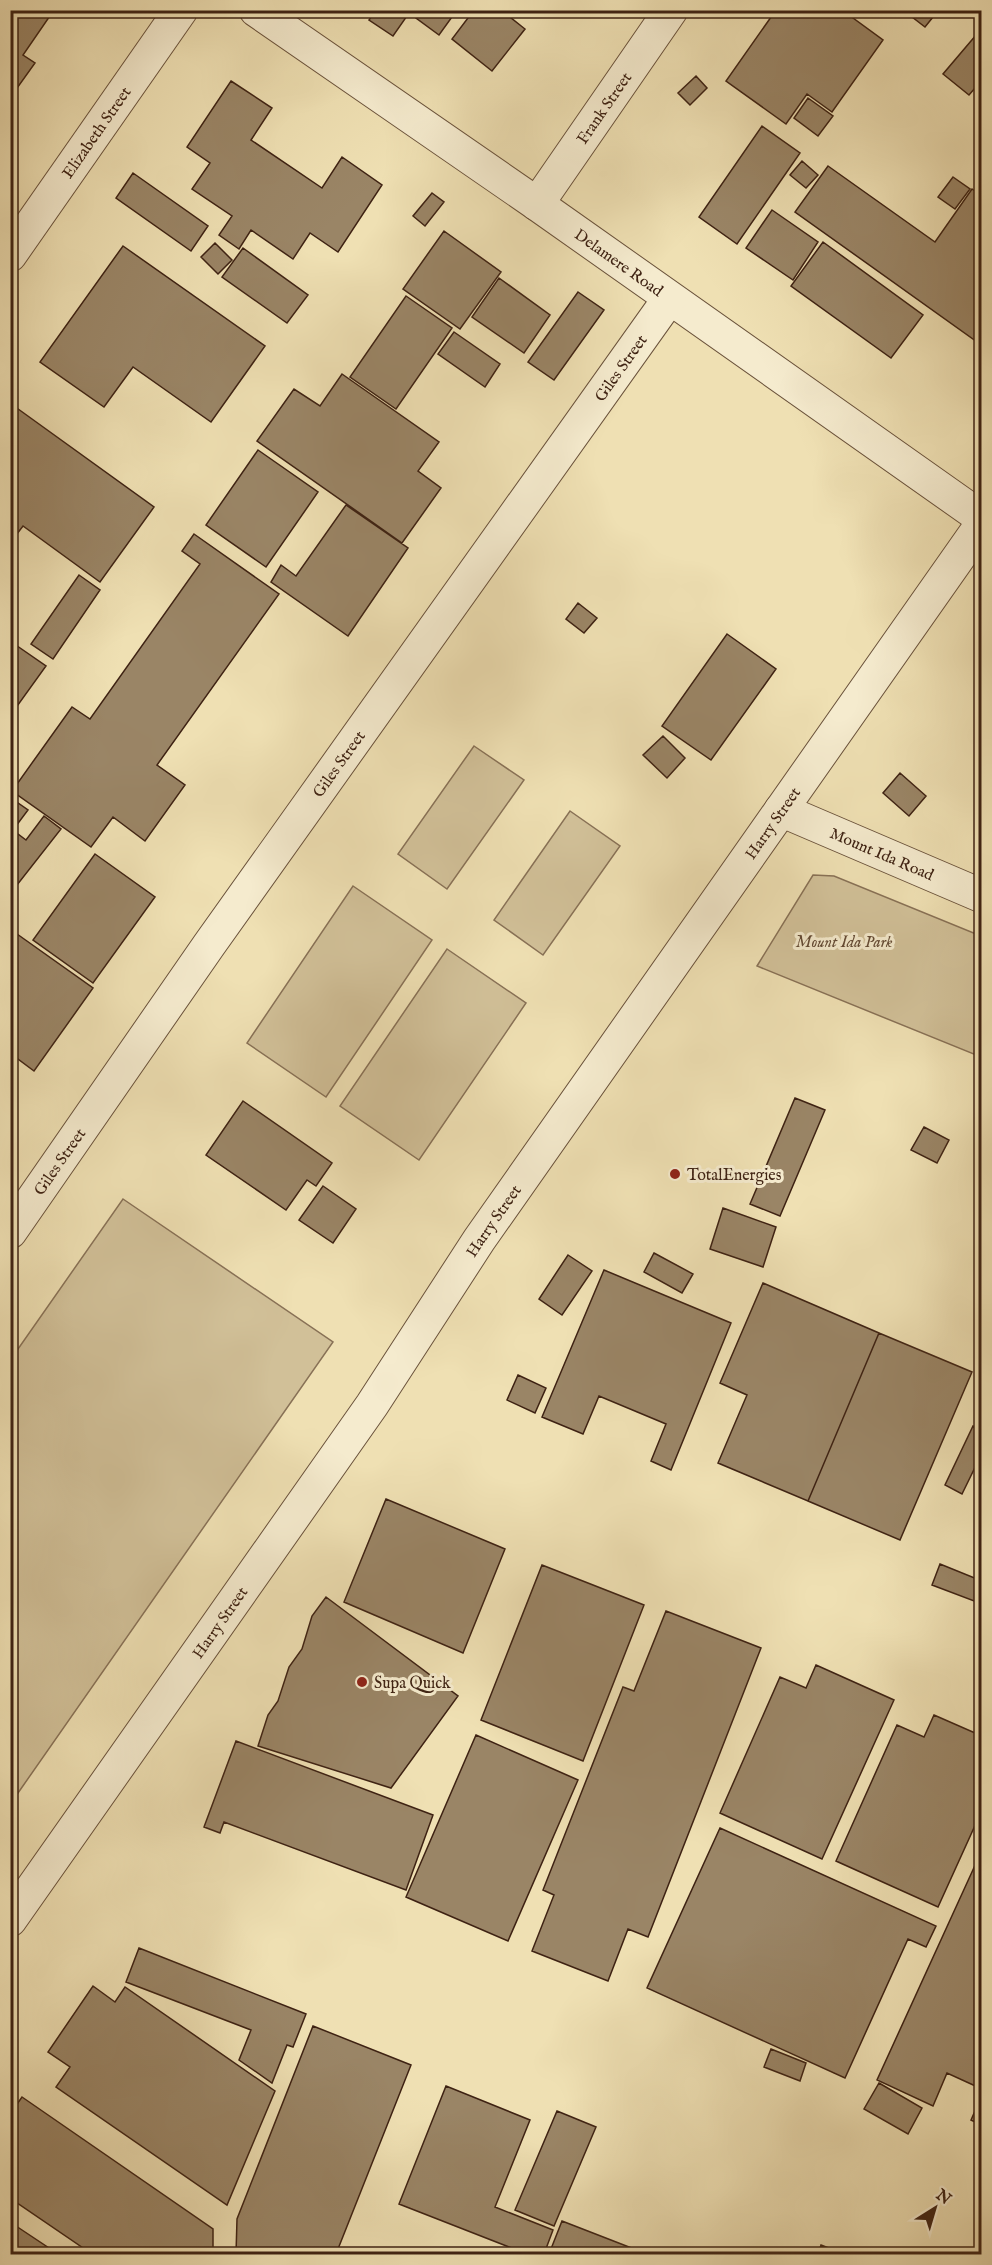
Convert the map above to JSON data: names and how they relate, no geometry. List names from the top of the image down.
{
  "streets": {
    "street": [
      "Frank Street",
      "Elizabeth Street",
      "Delamere Road",
      "Giles Street",
      "Harry Street",
      "Mount Ida Road"
    ]
  },
  "crossings": [
    ["Frank Street", "Delamere Road"],
    ["Delamere Road", "Giles Street"],
    ["Harry Street", "Mount Ida Road"]
  ],
  "parks": ["Mount Ida Park"],
  "places": ["TotalEnergies", "Supa Quick"],
  "north": "top right"
}
